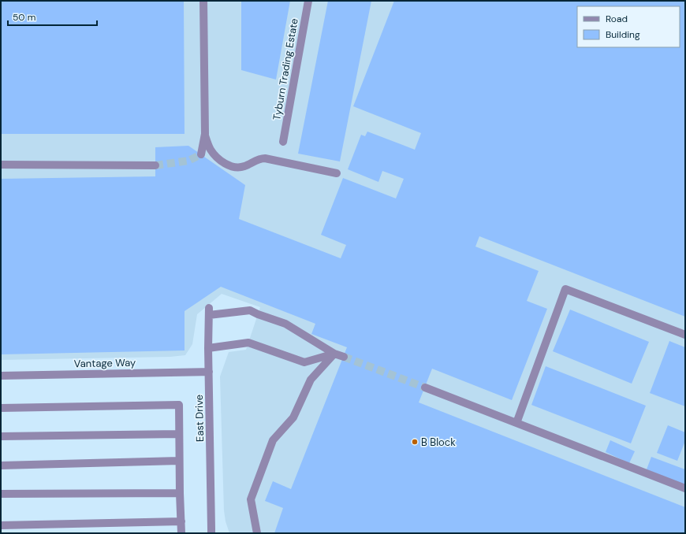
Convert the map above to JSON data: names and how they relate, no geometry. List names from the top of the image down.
{
  "streets": {
    "street": ["Tyburn Trading Estate", "Vantage Way", "East Drive"]
  },
  "crossings": [
    ["Vantage Way", "East Drive"]
  ],
  "places": ["B Block"],
  "legend": ["Road", "Building"],
  "scale_bar": "50 m"
}
